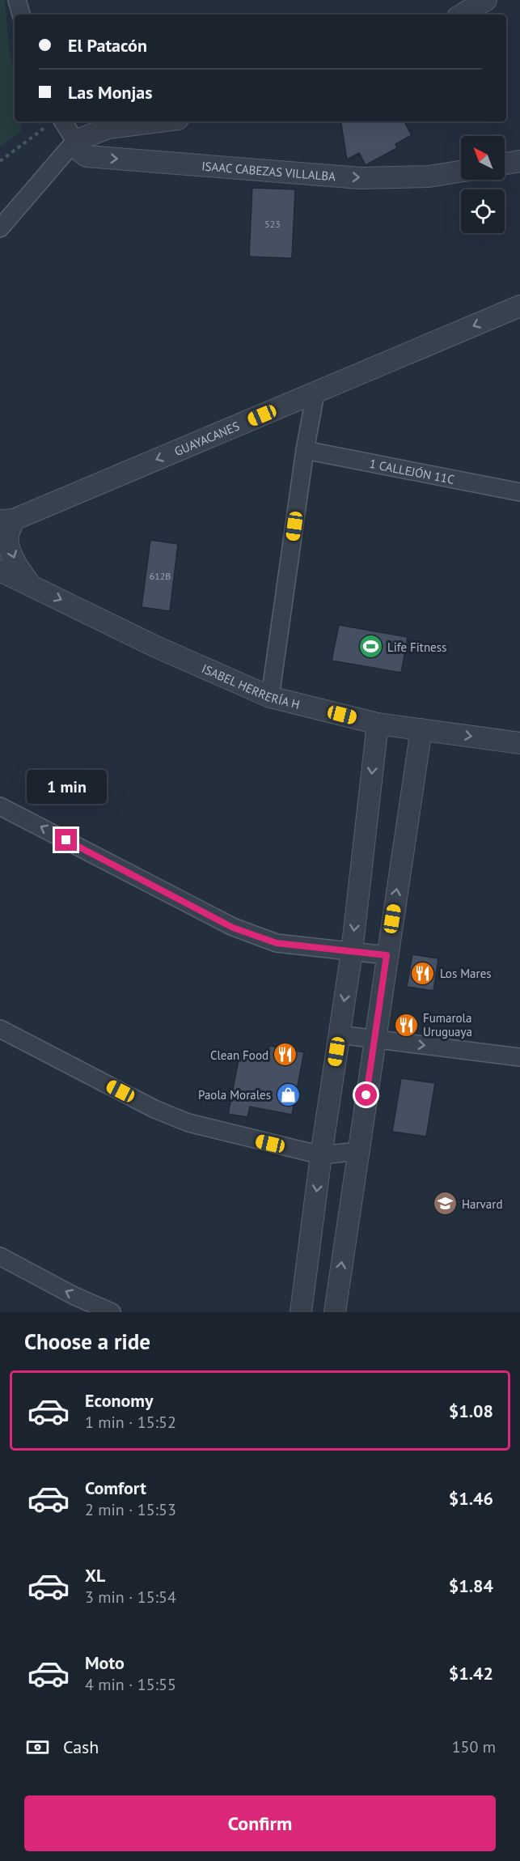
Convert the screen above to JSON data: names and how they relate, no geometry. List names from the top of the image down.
{
  "streets": {
    "street": [
      "ISAAC CABEZAS VILLALBA",
      "GUAYACANES",
      "1 CALLEJÓN 11C",
      "ISABEL HERRERÍA H"
    ]
  },
  "one_way": ["ISAAC CABEZAS VILLALBA", "GUAYACANES", "ISABEL HERRERÍA H"],
  "places": {
    "sports": ["Life Fitness"],
    "restaurant": ["Los Mares", "Fumarola Uruguaya", "Clean Food"],
    "shop": ["Paola Morales"],
    "school or university": ["Harvard"]
  },
  "house_numbers": ["523", "612B"],
  "north": "top left",
  "page": {
    "banner": ["El Patacón", "Las Monjas"],
    "bubble": "1 min",
    "heading": "Choose a ride",
    "list": [
      {
        "name": "Economy",
        "note": "1 min · 15:52",
        "value": "$1.08"
      },
      {
        "name": "Comfort",
        "note": "2 min · 15:53",
        "value": "$1.46"
      },
      {
        "name": "XL",
        "note": "3 min · 15:54",
        "value": "$1.84"
      },
      {
        "name": "Moto",
        "note": "4 min · 15:55",
        "value": "$1.42"
      }
    ],
    "pay": ["Cash", "150 m"],
    "buttons": "Confirm"
  }
}
